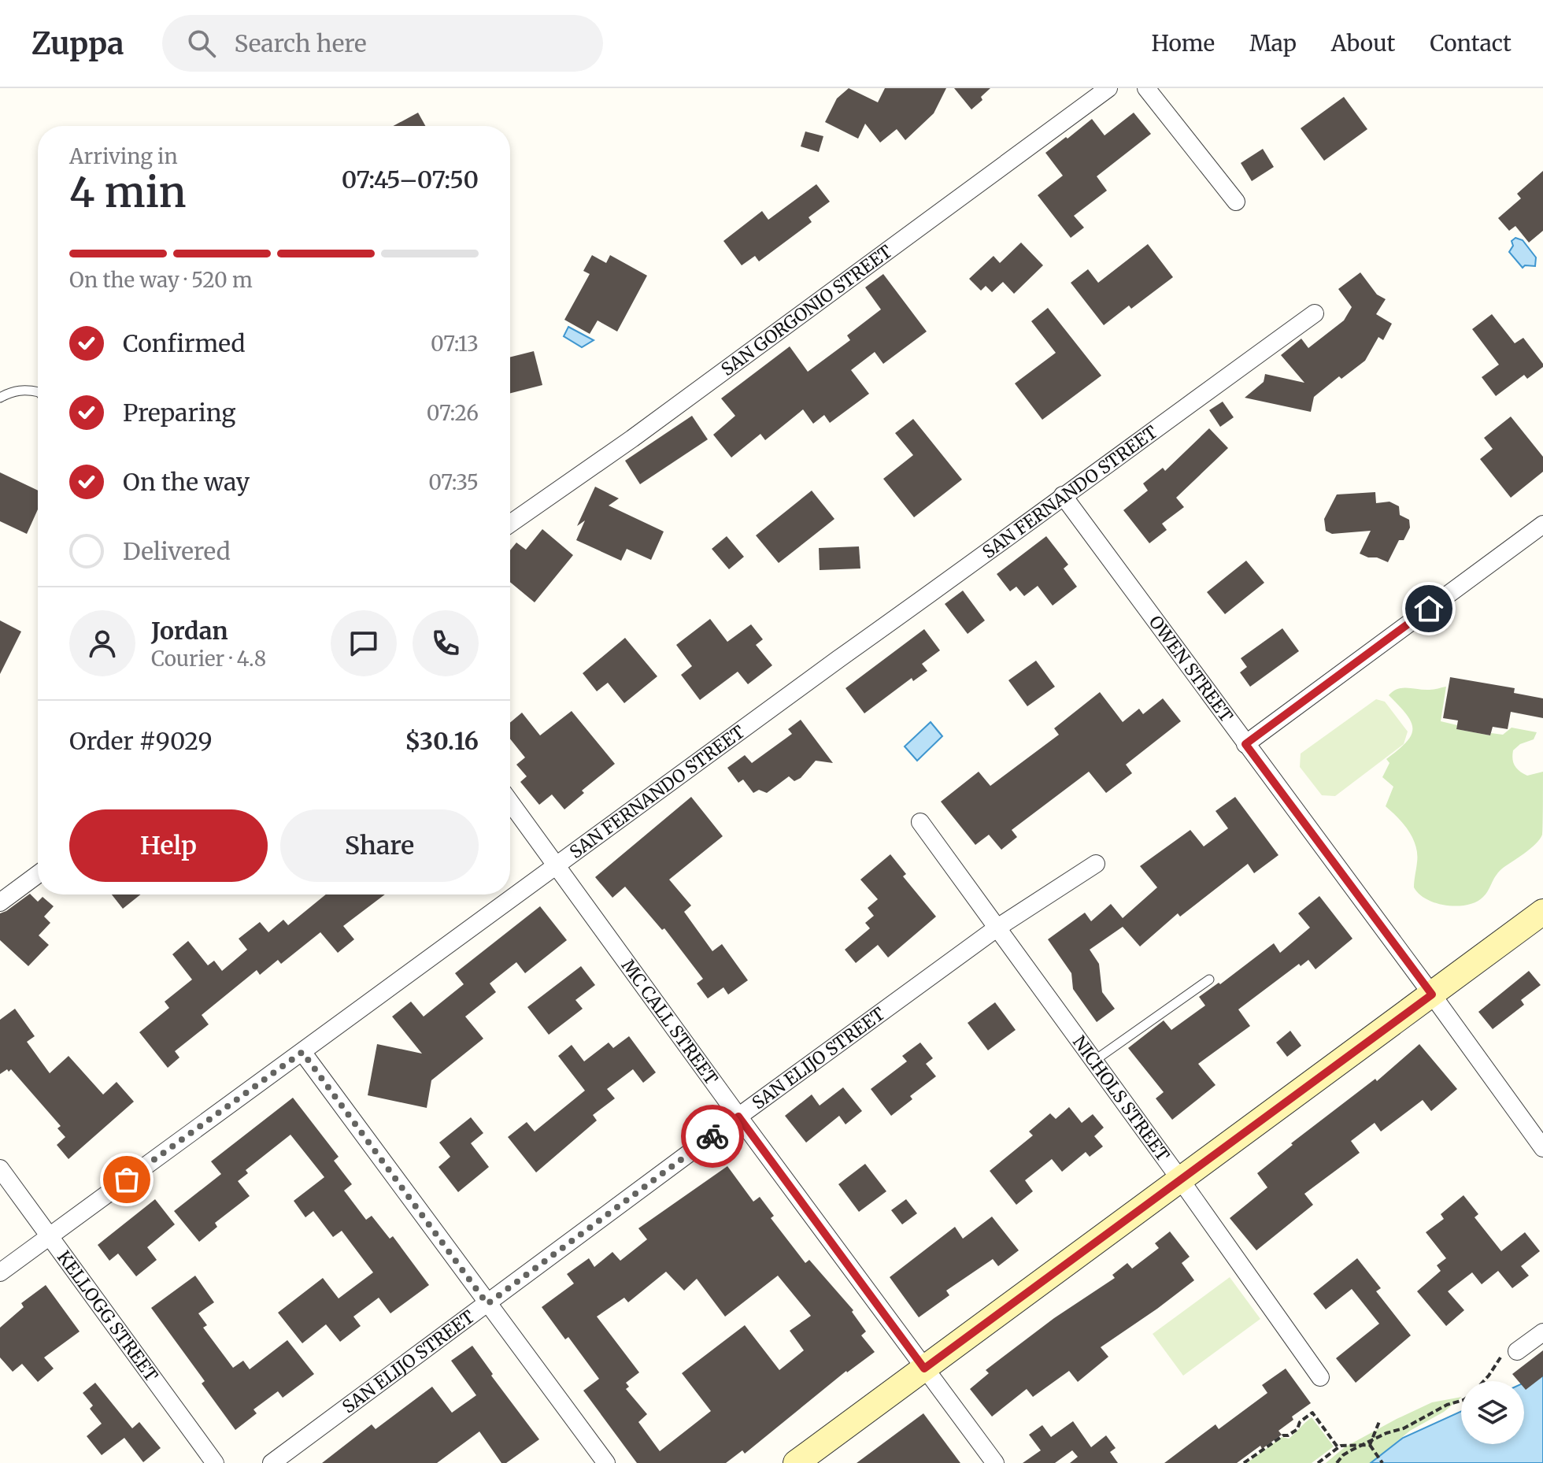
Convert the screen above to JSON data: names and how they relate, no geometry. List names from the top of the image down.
{
  "streets": {
    "street": [
      "SAN GORGONIO STREET",
      "SAN FERNANDO STREET",
      "OWEN STREET",
      "MC CALL STREET",
      "SAN ELIJO STREET",
      "NICHOLS STREET",
      "KELLOGG STREET"
    ]
  },
  "crossings": [
    ["SAN FERNANDO STREET", "OWEN STREET"],
    ["SAN FERNANDO STREET", "MC CALL STREET"],
    ["SAN FERNANDO STREET", "KELLOGG STREET"],
    ["MC CALL STREET", "SAN ELIJO STREET"],
    ["SAN ELIJO STREET", "NICHOLS STREET"]
  ],
  "page": {
    "header": "Zuppa",
    "search": "Search here",
    "nav": [
      "Home",
      "Map",
      "About",
      "Contact"
    ],
    "heading": ["4 min", "Arriving in", "07:45–07:50"],
    "panel": [
      "Jordan",
      "Courier · 4.8",
      "Order #9029",
      "$30.16"
    ],
    "bar": "On the way · 520 m",
    "list": [
      ["Confirmed", "07:13"],
      ["Preparing", "07:26"],
      ["On the way", "07:35"],
      "Delivered"
    ],
    "buttons": ["Help", "Share"]
  }
}
